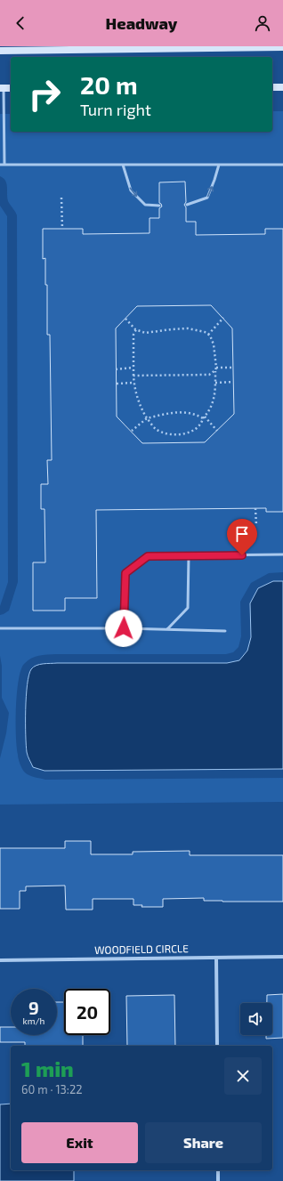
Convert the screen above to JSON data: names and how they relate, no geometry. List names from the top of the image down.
{
  "streets": {
    "street": ["WOODFIELD CIRCLE"]
  },
  "page": {
    "header": "Headway",
    "turn": ["20 m", "Turn right"],
    "speed": "9 km/h",
    "limit": "20",
    "heading": ["1 min", "60 m · 13:22"],
    "buttons": ["Exit", "Share"]
  }
}
